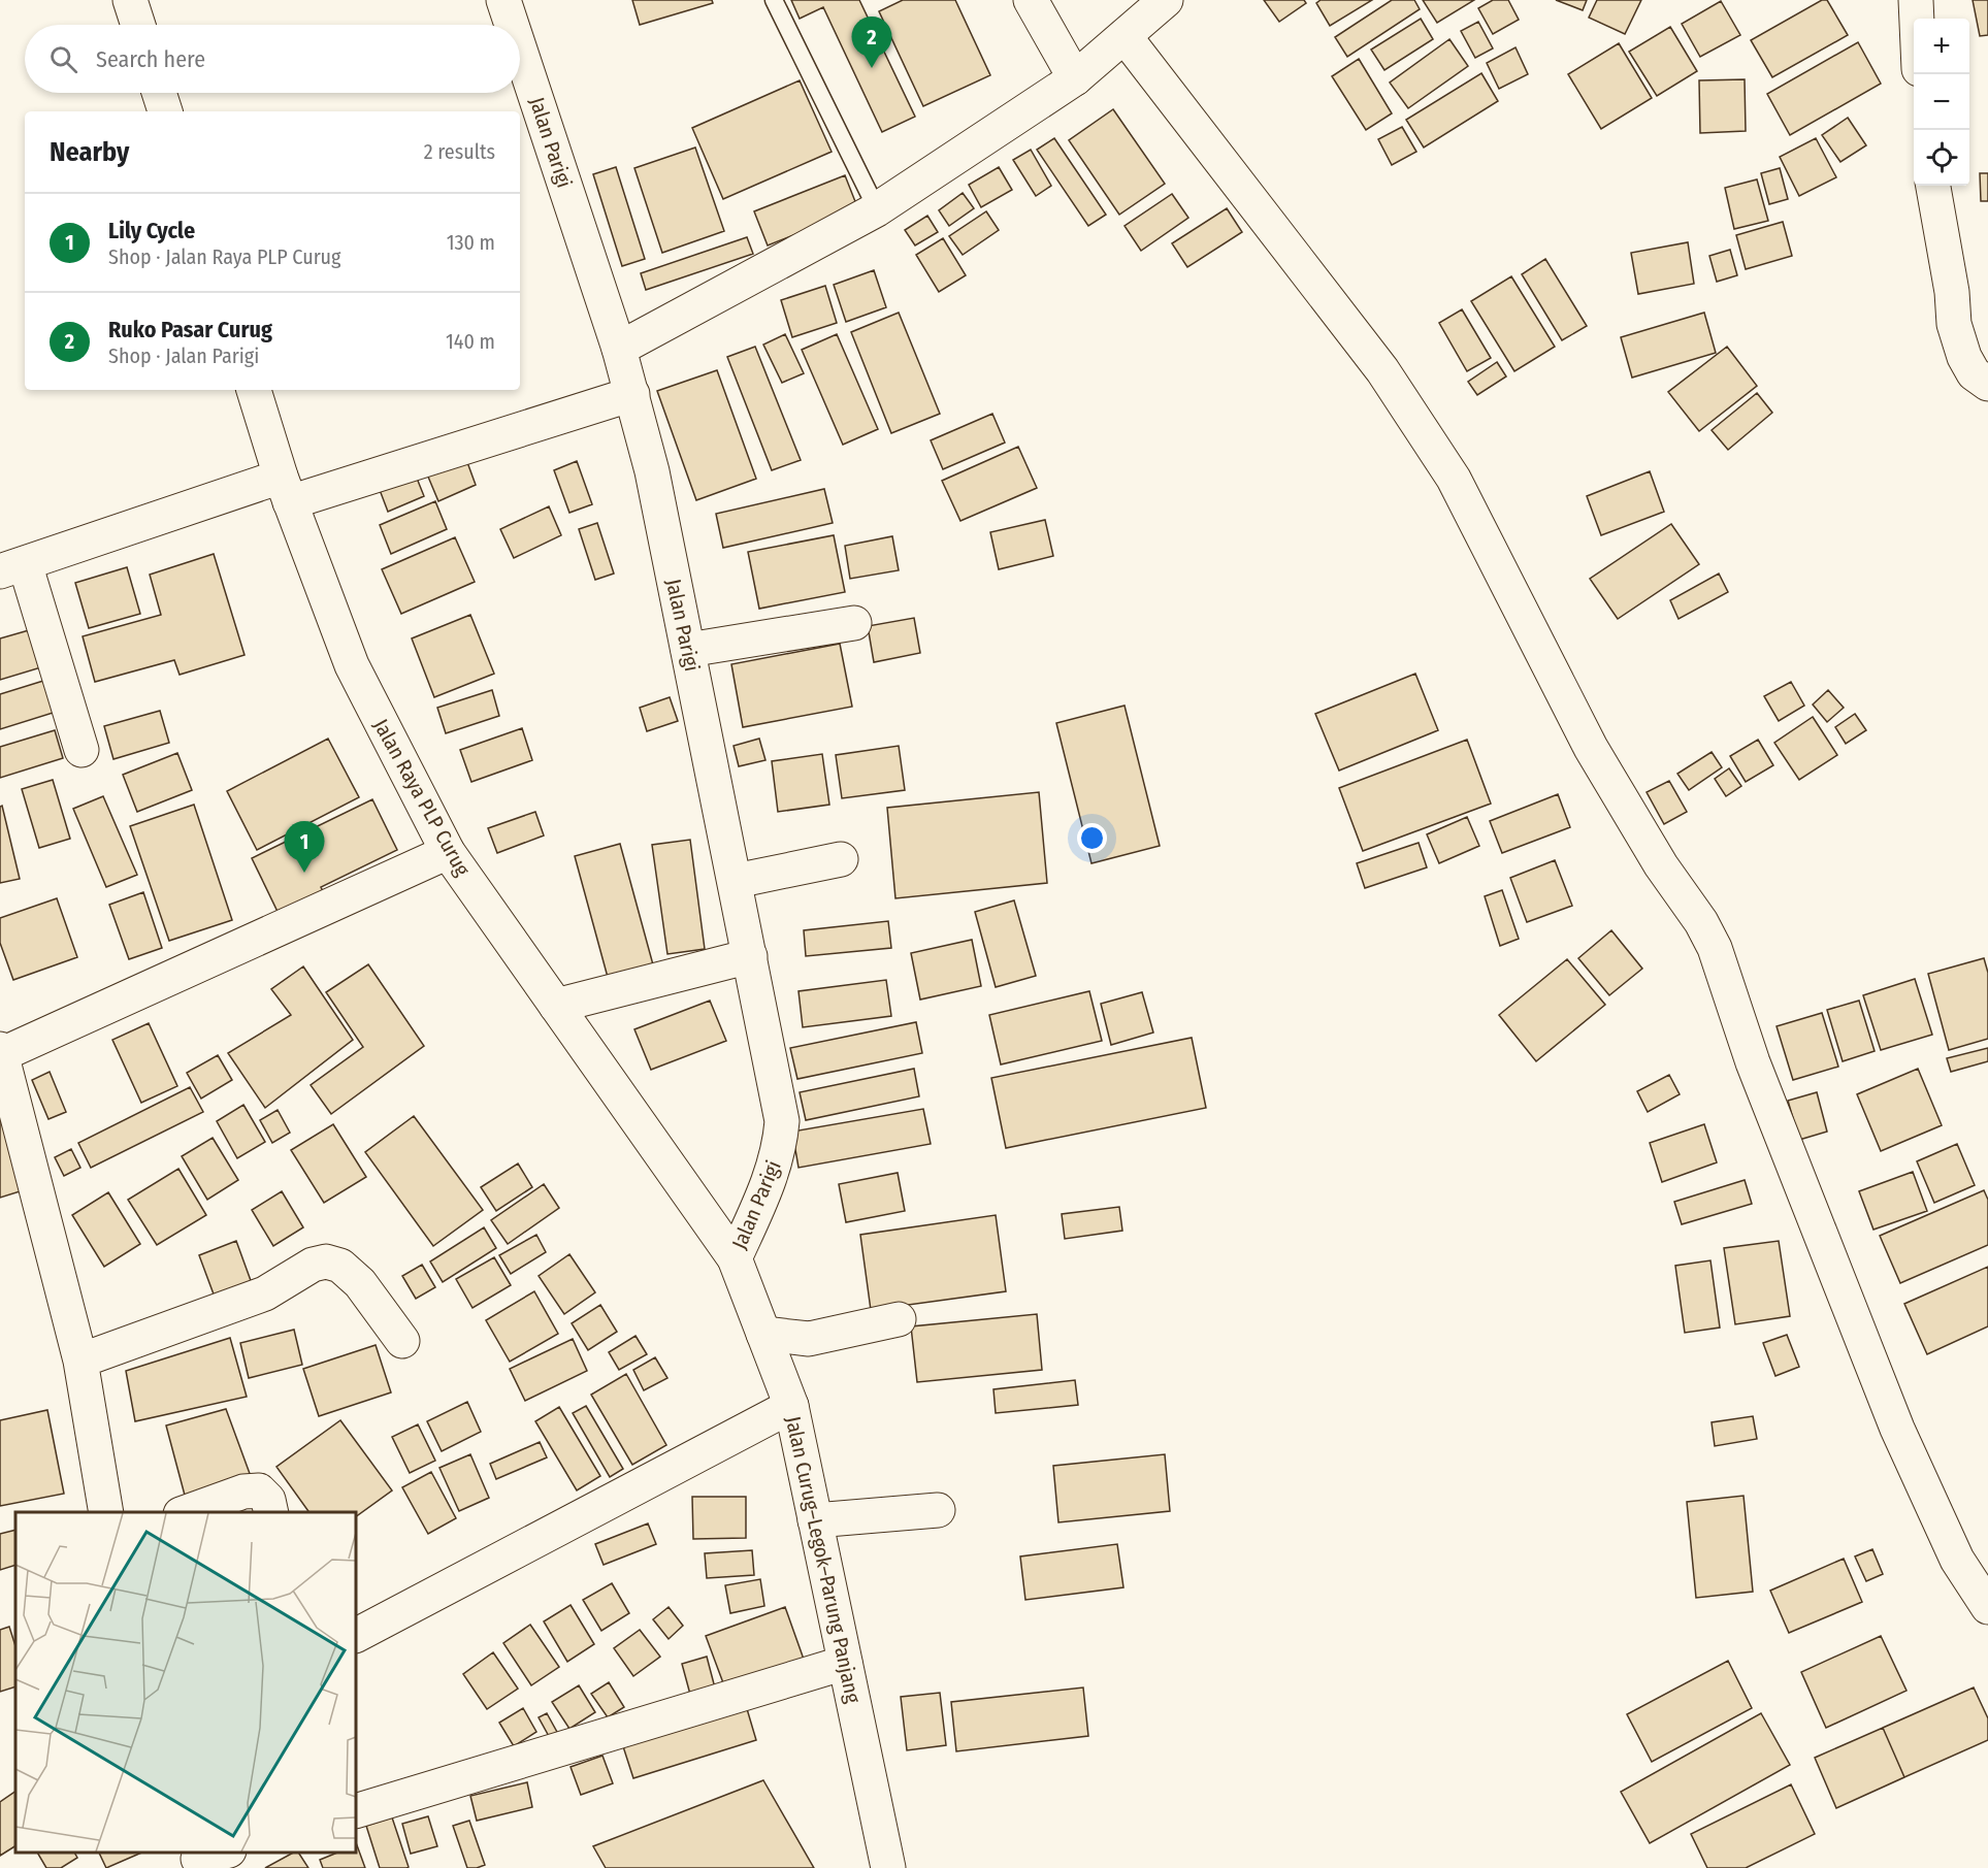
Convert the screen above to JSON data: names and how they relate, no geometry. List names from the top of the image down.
{
  "streets": {
    "street": ["Jalan Parigi", "Jalan Raya PLP Curug", "Jalan Curug–Legok–Parung Panjang"]
  },
  "crossings": [
    ["Jalan Parigi", "Jalan Raya PLP Curug"],
    ["Jalan Parigi", "Jalan Curug–Legok–Parung Panjang"],
    ["Jalan Raya PLP Curug", "Jalan Curug–Legok–Parung Panjang"]
  ],
  "page": {
    "pins": ["2", "1"],
    "map_buttons": ["+", "−"],
    "search": "Search here",
    "heading": ["Nearby", "2 results"],
    "list": [
      {
        "mark": "1",
        "name": "Lily Cycle",
        "note": "Shop · Jalan Raya PLP Curug",
        "value": "130 m"
      },
      {
        "mark": "2",
        "name": "Ruko Pasar Curug",
        "note": "Shop · Jalan Parigi",
        "value": "140 m"
      }
    ]
  }
}
